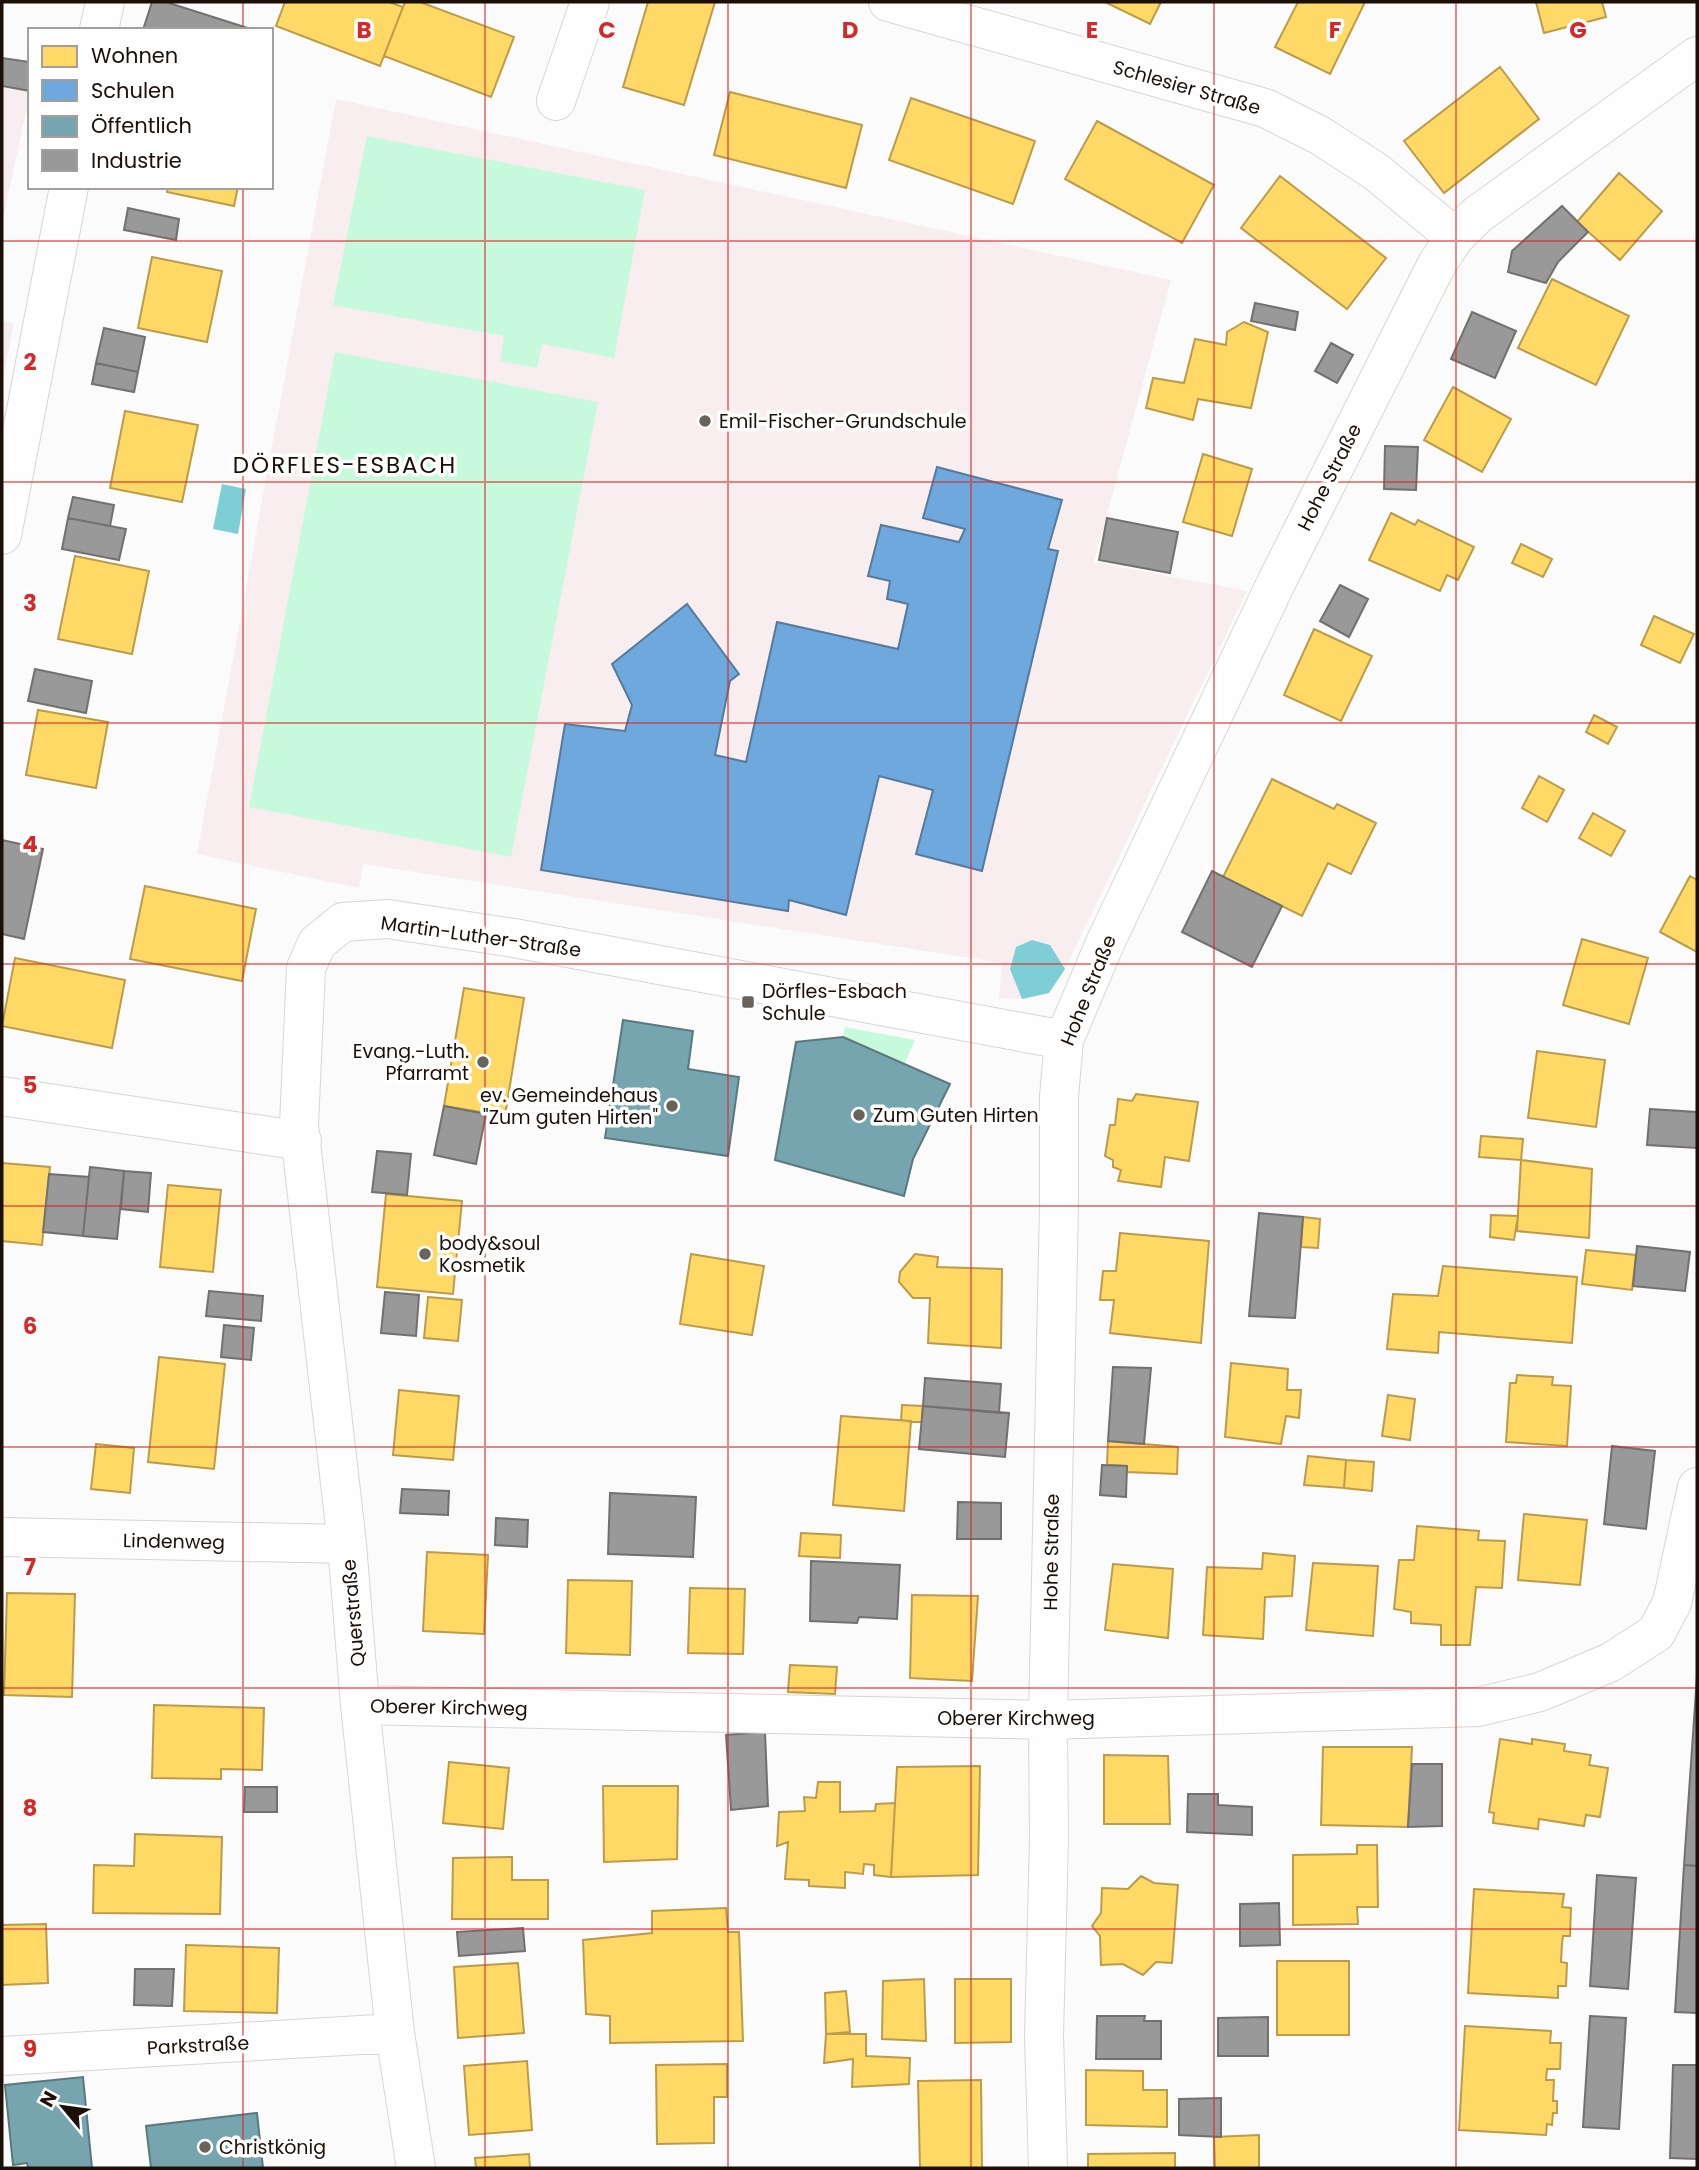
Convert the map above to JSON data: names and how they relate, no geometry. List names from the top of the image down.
{
  "streets": {
    "street": [
      "Schlesier Straße",
      "Hohe Straße",
      "Martin-Luther-Straße",
      "Lindenweg",
      "Querstraße",
      "Oberer Kirchweg",
      "Parkstraße"
    ]
  },
  "crossings": [
    ["Schlesier Straße", "Hohe Straße"],
    ["Hohe Straße", "Martin-Luther-Straße"],
    ["Hohe Straße", "Oberer Kirchweg"],
    ["Martin-Luther-Straße", "Querstraße"],
    ["Lindenweg", "Querstraße"],
    ["Querstraße", "Oberer Kirchweg"],
    ["Querstraße", "Parkstraße"]
  ],
  "districts": ["DÖRFLES-ESBACH"],
  "places": {
    "other": [
      "Emil-Fischer-Grundschule",
      "Evang.-Luth. Pfarramt",
      "ev. Gemeindehaus \"Zum guten Hirten\"",
      "Zum Guten Hirten",
      "body&soul Kosmetik",
      "Christkönig"
    ],
    "transit": ["Dörfles-Esbach Schule"]
  },
  "legend": [
    "Wohnen",
    "Schulen",
    "Öffentlich",
    "Industrie"
  ],
  "north": "top left",
  "grid": {
    "columns": [
      "B",
      "C",
      "D",
      "E",
      "F",
      "G"
    ],
    "rows": [
      "2",
      "3",
      "4",
      "5",
      "6",
      "7",
      "8",
      "9"
    ]
  }
}
